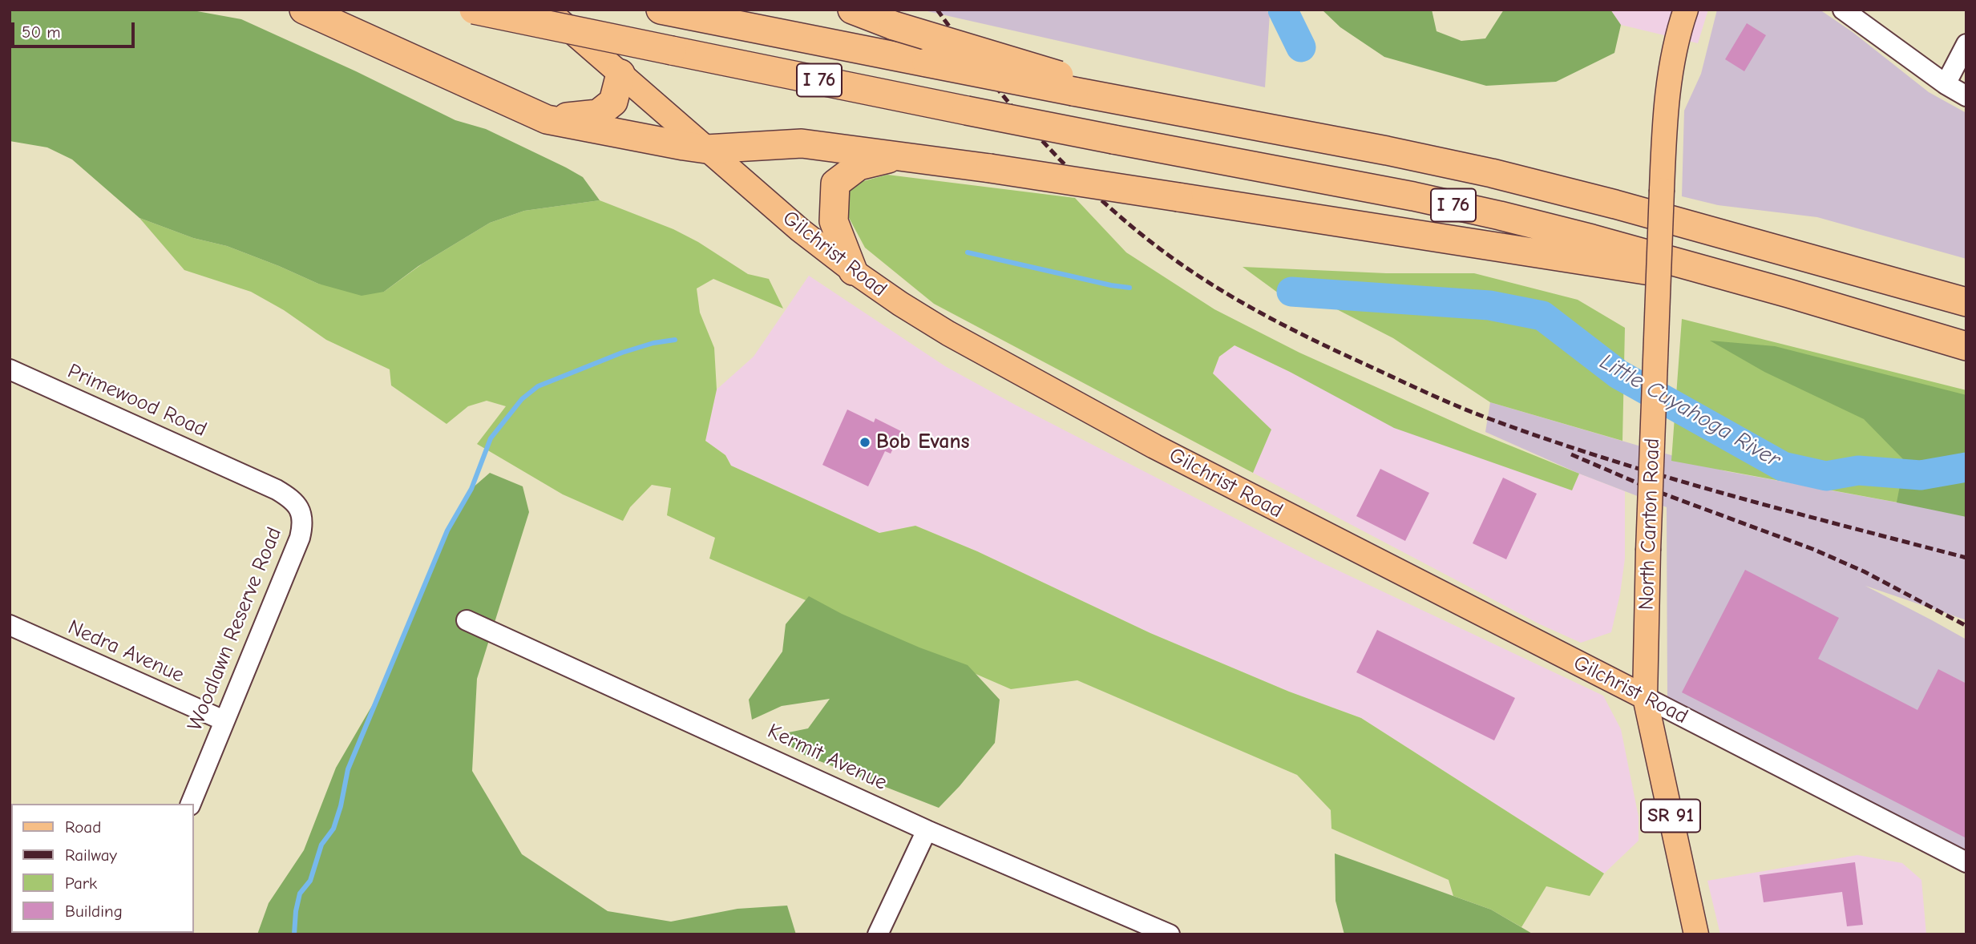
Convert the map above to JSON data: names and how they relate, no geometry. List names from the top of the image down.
{
  "streets": {
    "highway": ["I 76"],
    "main road": ["Gilchrist Road", "North Canton Road", "SR 91"],
    "street": [
      "Primewood Road",
      "Woodlawn Reserve Road",
      "Nedra Avenue",
      "Kermit Avenue"
    ]
  },
  "crossings": [
    ["Gilchrist Road", "North Canton Road"],
    ["Primewood Road", "Woodlawn Reserve Road"],
    ["Woodlawn Reserve Road", "Nedra Avenue"]
  ],
  "water": ["Little Cuyahoga River"],
  "places": ["Bob Evans"],
  "legend": [
    "Road",
    "Railway",
    "Park",
    "Building"
  ],
  "scale_bar": "50 m"
}
